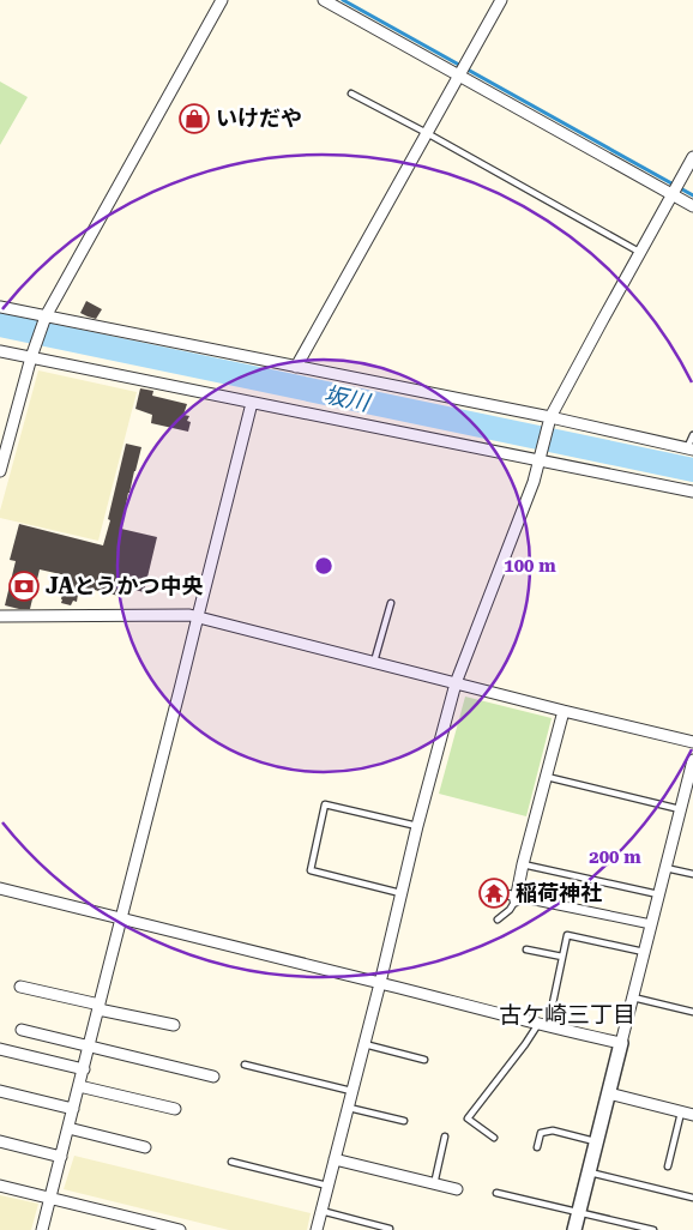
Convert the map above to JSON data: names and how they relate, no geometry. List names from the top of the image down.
{
  "districts": ["古ケ崎三丁目"],
  "water": ["坂川"],
  "places": {
    "shop": ["いけだや"],
    "bank": ["JAとうかつ中央"],
    "temple": ["稲荷神社"]
  },
  "rings": ["100 m", "200 m"]
}
